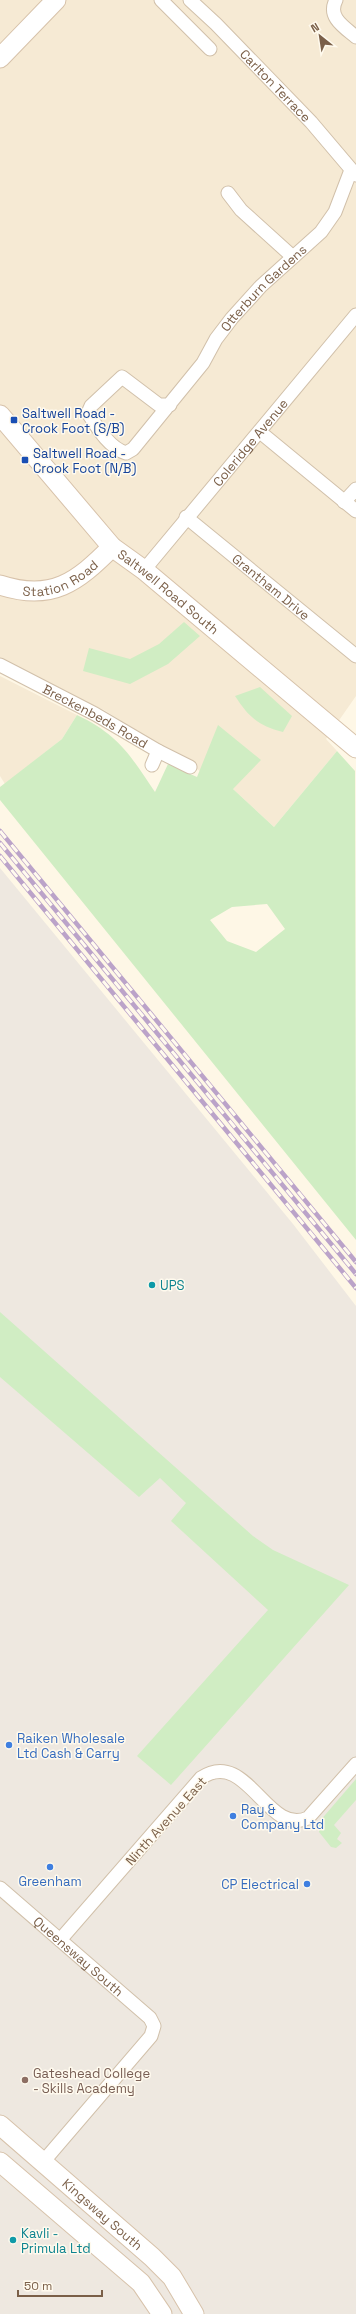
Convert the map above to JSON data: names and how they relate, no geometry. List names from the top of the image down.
{
  "streets": {
    "street": [
      "Carlton Terrace",
      "Otterburn Gardens",
      "Coleridge Avenue",
      "Station Road",
      "Grantham Drive",
      "Saltwell Road South",
      "Breckenbeds Road",
      "Ninth Avenue East",
      "Queensway South",
      "Kingsway South"
    ]
  },
  "crossings": [
    ["Carlton Terrace", "Otterburn Gardens"],
    ["Coleridge Avenue", "Grantham Drive"],
    ["Coleridge Avenue", "Saltwell Road South"],
    ["Station Road", "Saltwell Road South"],
    ["Ninth Avenue East", "Queensway South"],
    ["Queensway South", "Kingsway South"]
  ],
  "places": {
    "transit": ["Saltwell Road - Crook Foot (S/B)", "Saltwell Road - Crook Foot (N/B)"],
    "other": [
      "UPS",
      "Raiken Wholesale Ltd Cash & Carry",
      "Ray & Company Ltd",
      "Greenham",
      "CP Electrical",
      "Gateshead College - Skills Academy",
      "Kavli - Primula Ltd"
    ]
  },
  "scale_bar": "50 m",
  "north": "top left"
}
